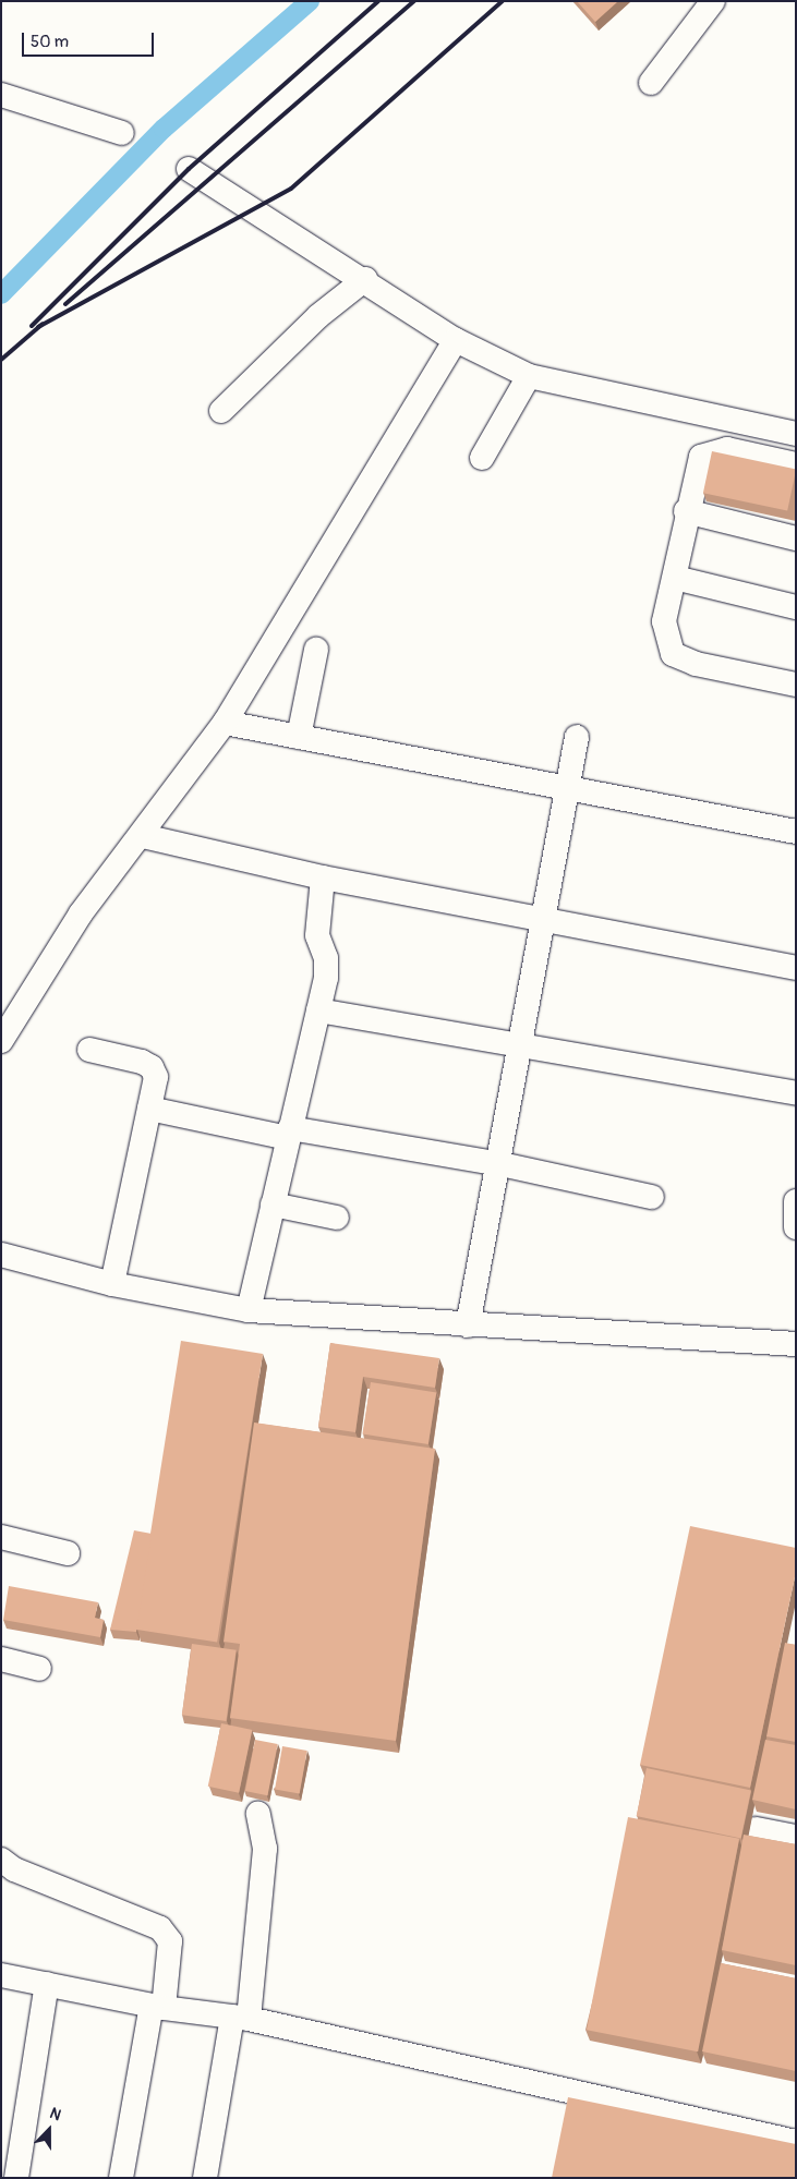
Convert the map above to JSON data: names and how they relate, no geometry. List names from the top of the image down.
{
  "scale_bar": "50 m",
  "north": "top"
}
